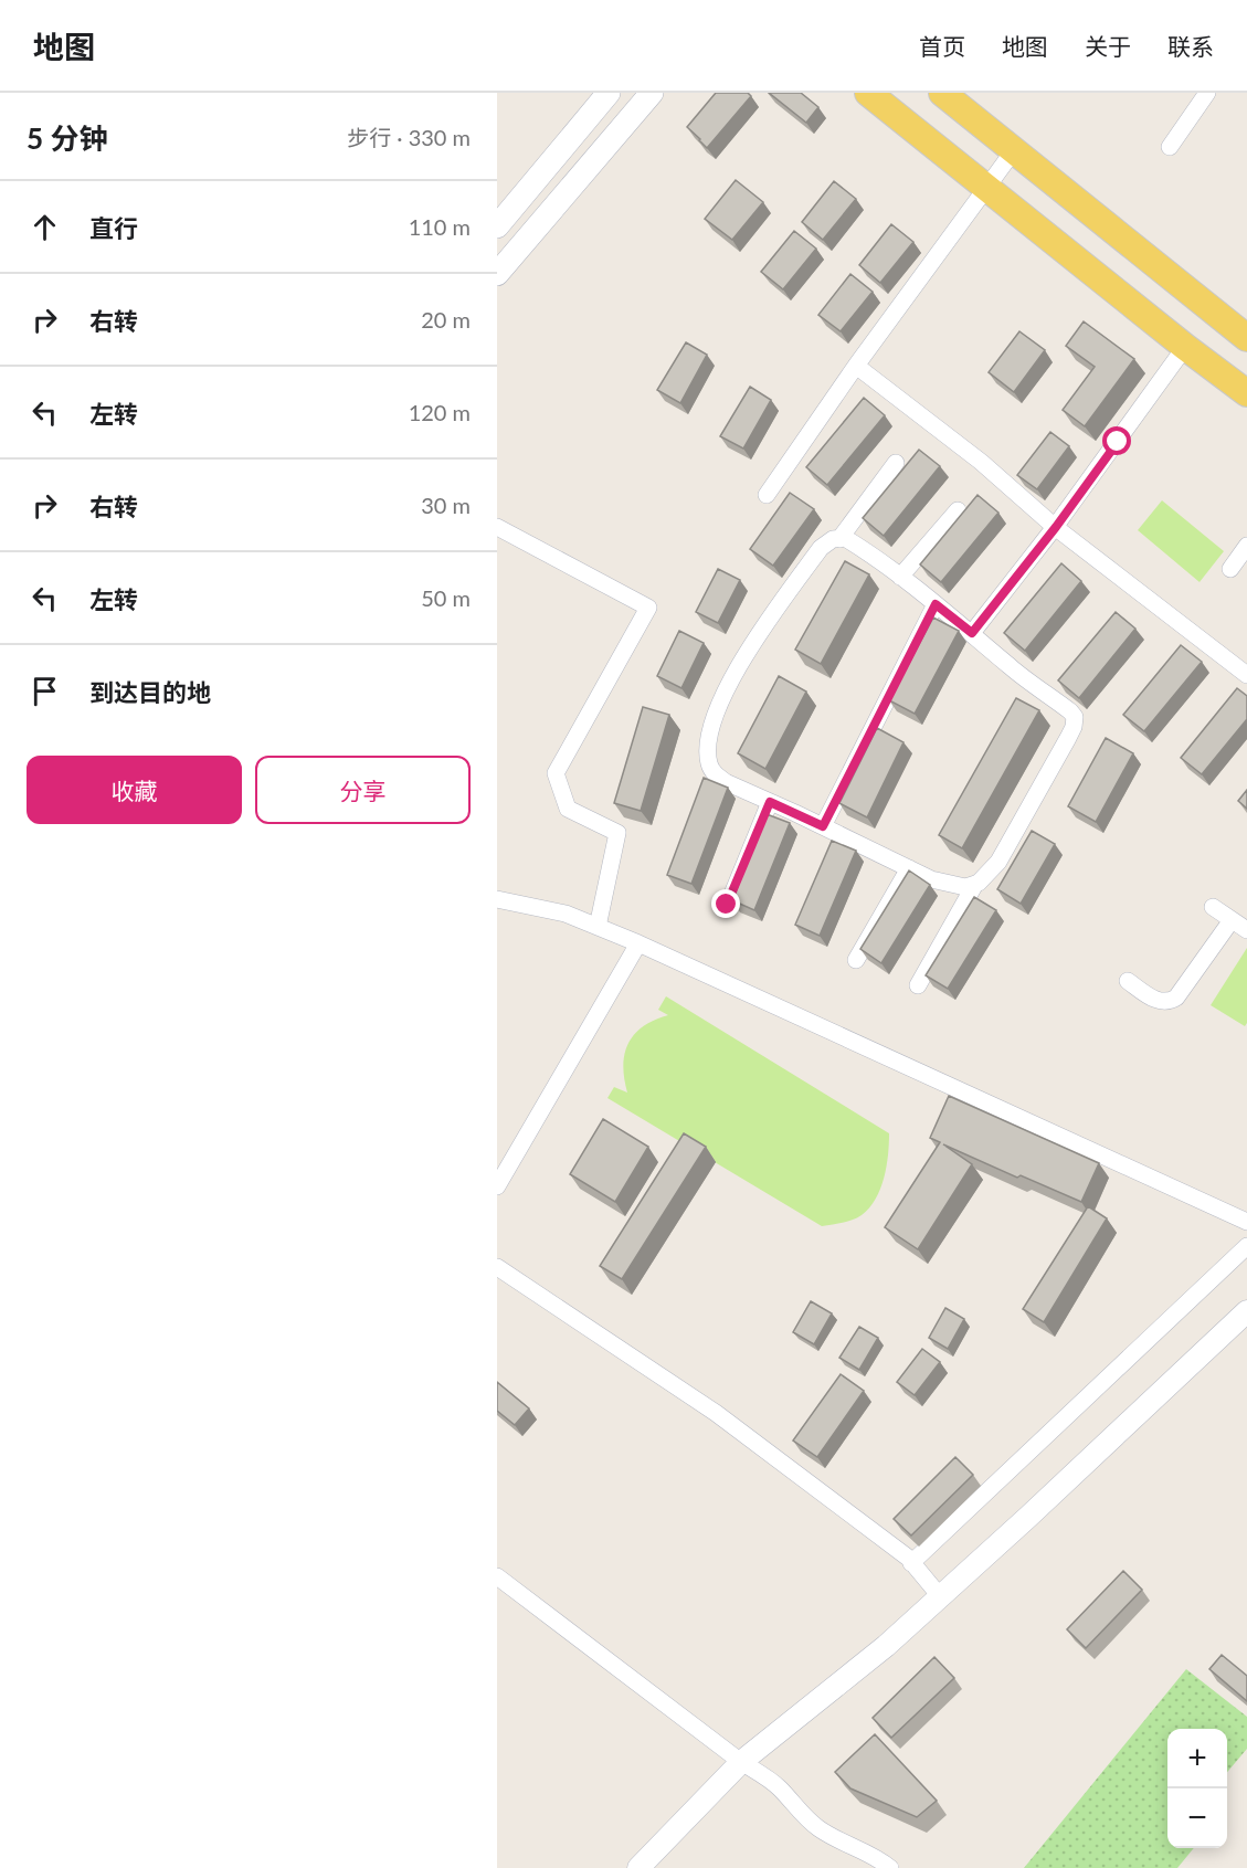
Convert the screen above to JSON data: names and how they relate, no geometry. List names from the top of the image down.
{
  "page": {
    "header": "地图",
    "nav": [
      "首页",
      "地图",
      "关于",
      "联系"
    ],
    "heading": ["5 分钟", "步行 · 330 m"],
    "list": [
      ["直行", "110 m"],
      ["右转", "20 m"],
      ["左转", "120 m"],
      ["右转", "30 m"],
      ["左转", "50 m"],
      "到达目的地"
    ],
    "buttons": ["收藏", "分享"],
    "map_buttons": ["+", "−"]
  }
}
